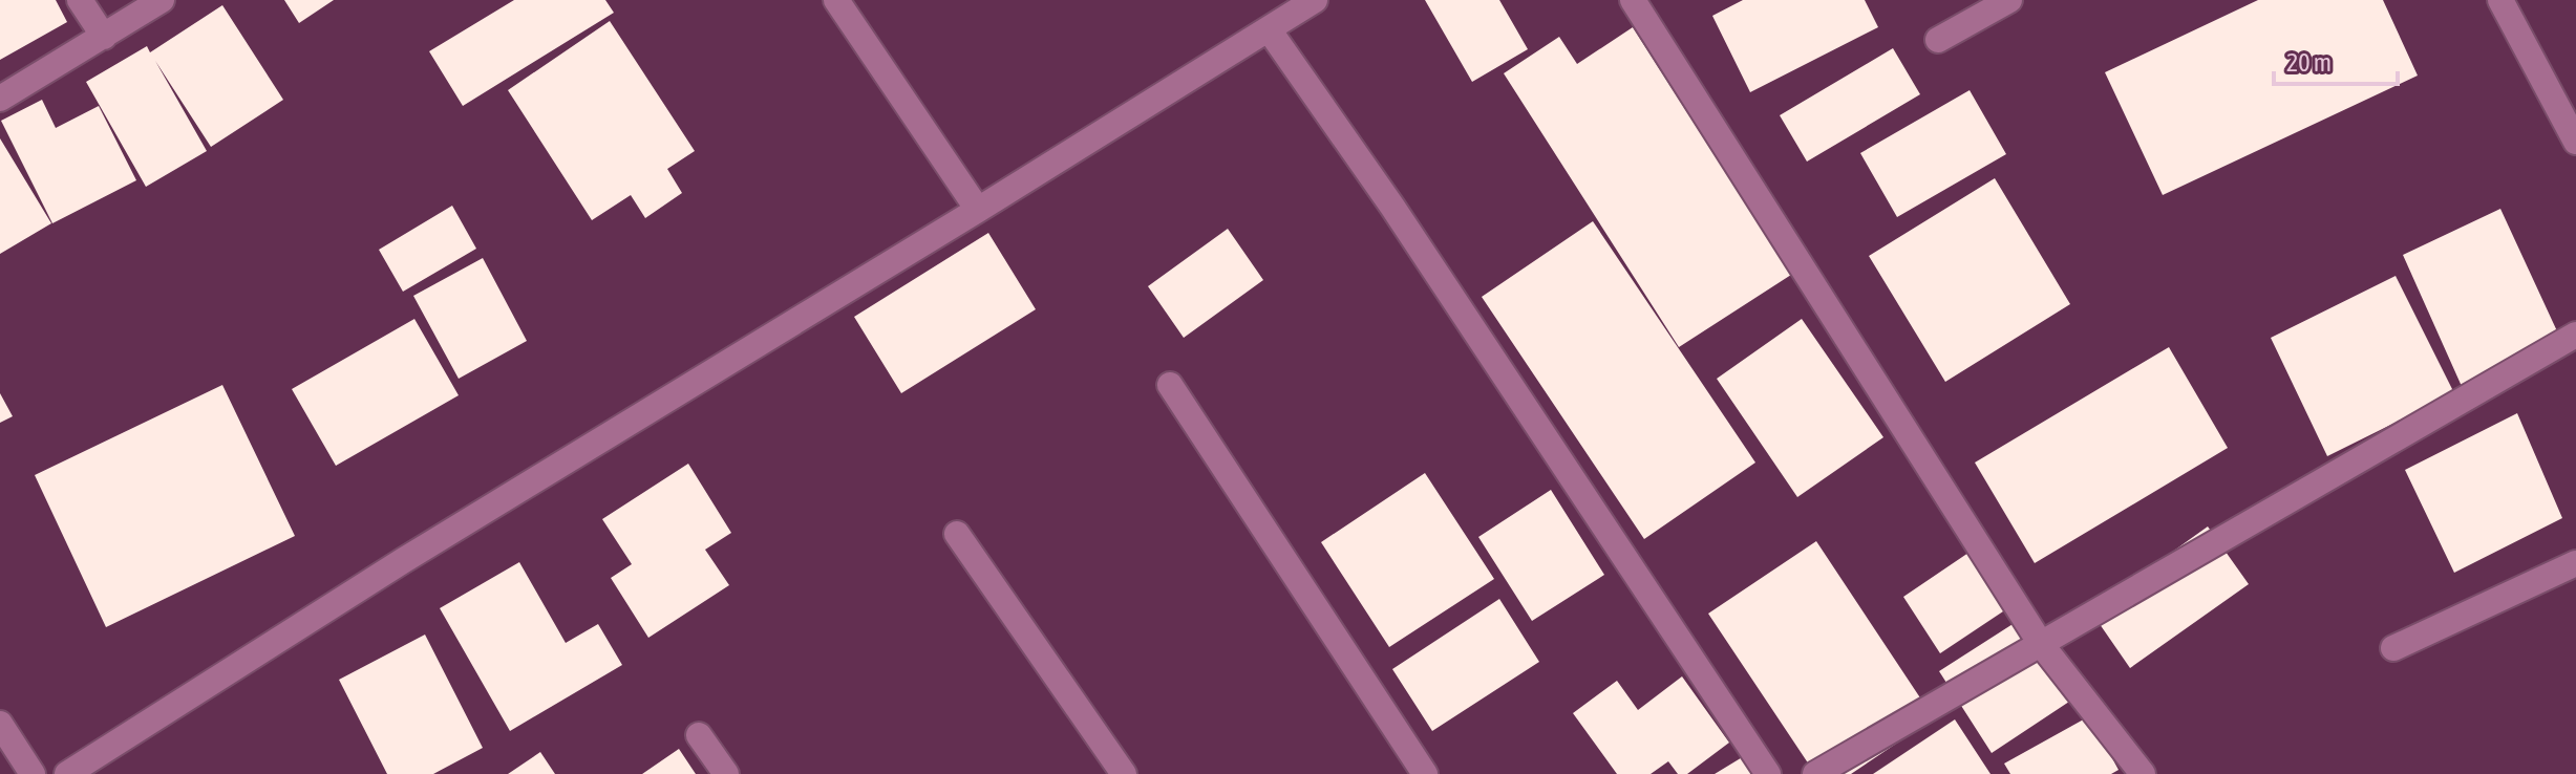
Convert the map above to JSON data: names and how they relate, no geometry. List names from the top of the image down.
{
  "scale_bar": "20 m"
}
